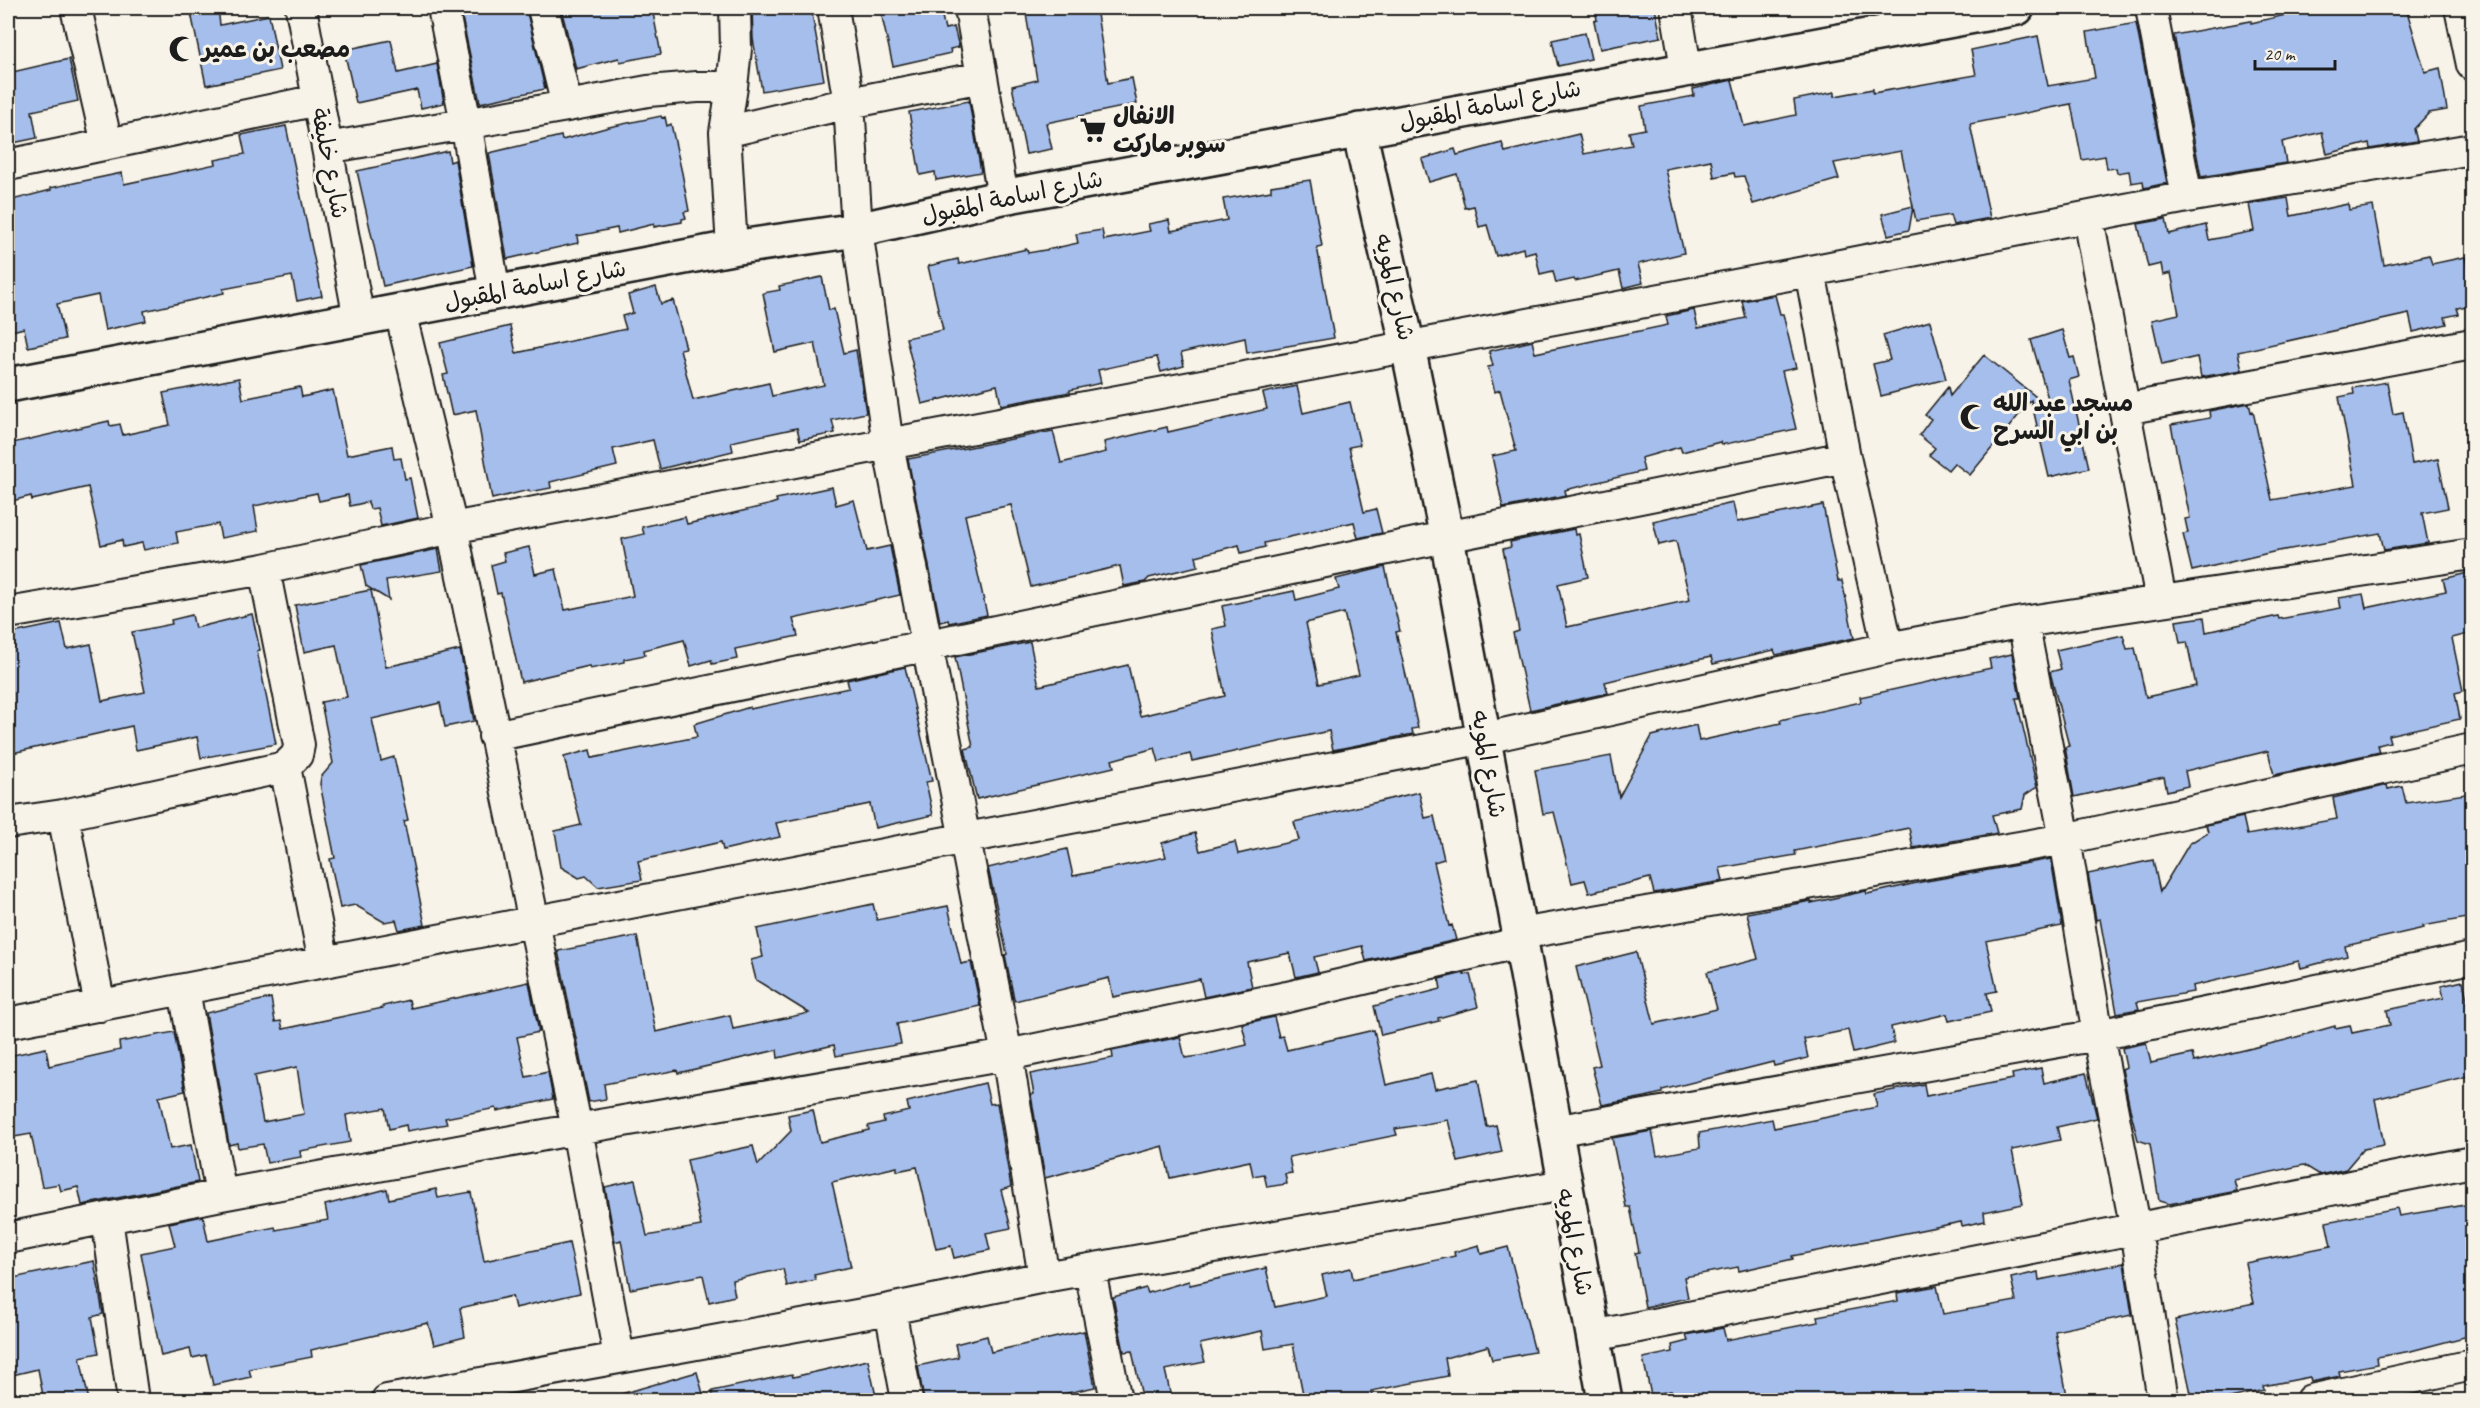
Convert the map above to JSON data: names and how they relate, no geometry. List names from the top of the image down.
{
  "streets": {
    "street": ["شارع اسامة المقبول", "شارع خليفة", "شارع المويه"]
  },
  "crossings": [
    ["شارع اسامة المقبول", "شارع خليفة"],
    ["شارع اسامة المقبول", "شارع المويه"]
  ],
  "places": {
    "mosque": ["مصعب بن عمير", "مسجد عبد الله بن ابي السرح"],
    "supermarket": ["الانفال سوبر ماركت"]
  },
  "scale_bar": "20 m"
}
